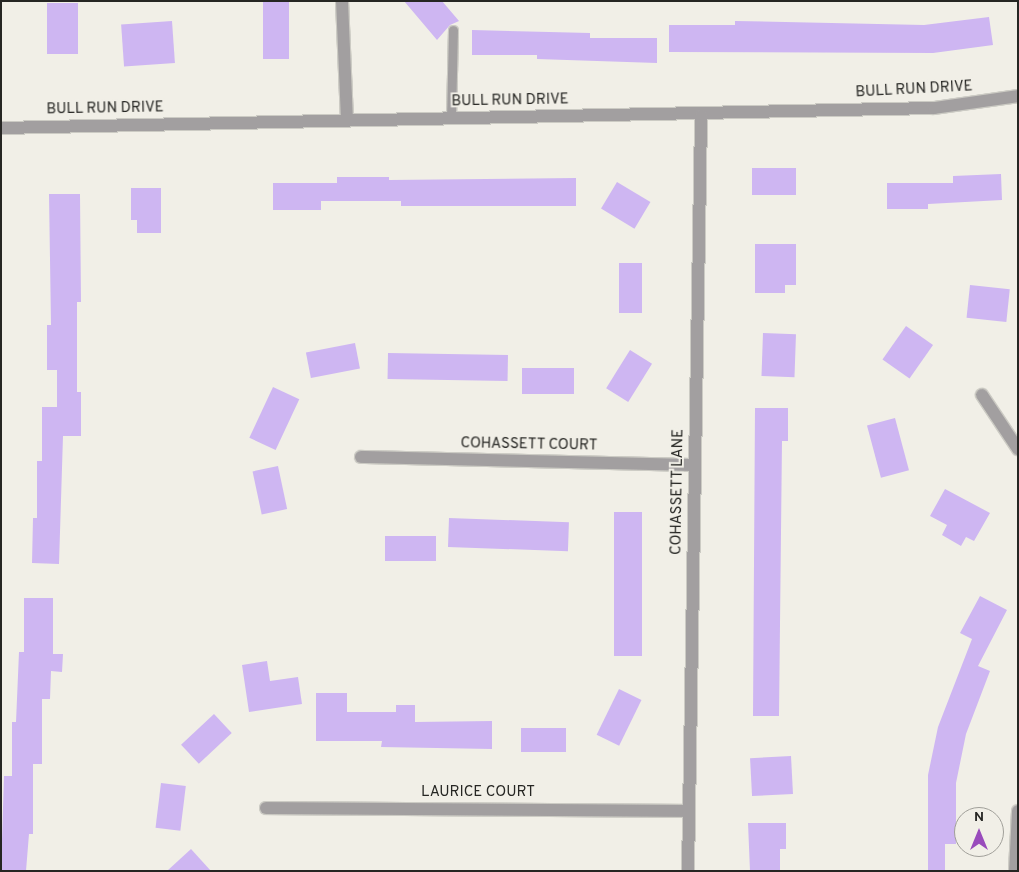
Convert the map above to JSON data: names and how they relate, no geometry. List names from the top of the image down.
{
  "streets": {
    "street": [
      "BULL RUN DRIVE",
      "COHASSETT COURT",
      "COHASSETT LANE",
      "LAURICE COURT"
    ]
  },
  "crossings": [
    ["BULL RUN DRIVE", "COHASSETT LANE"],
    ["COHASSETT COURT", "COHASSETT LANE"],
    ["COHASSETT LANE", "LAURICE COURT"]
  ],
  "north": "top"
}
